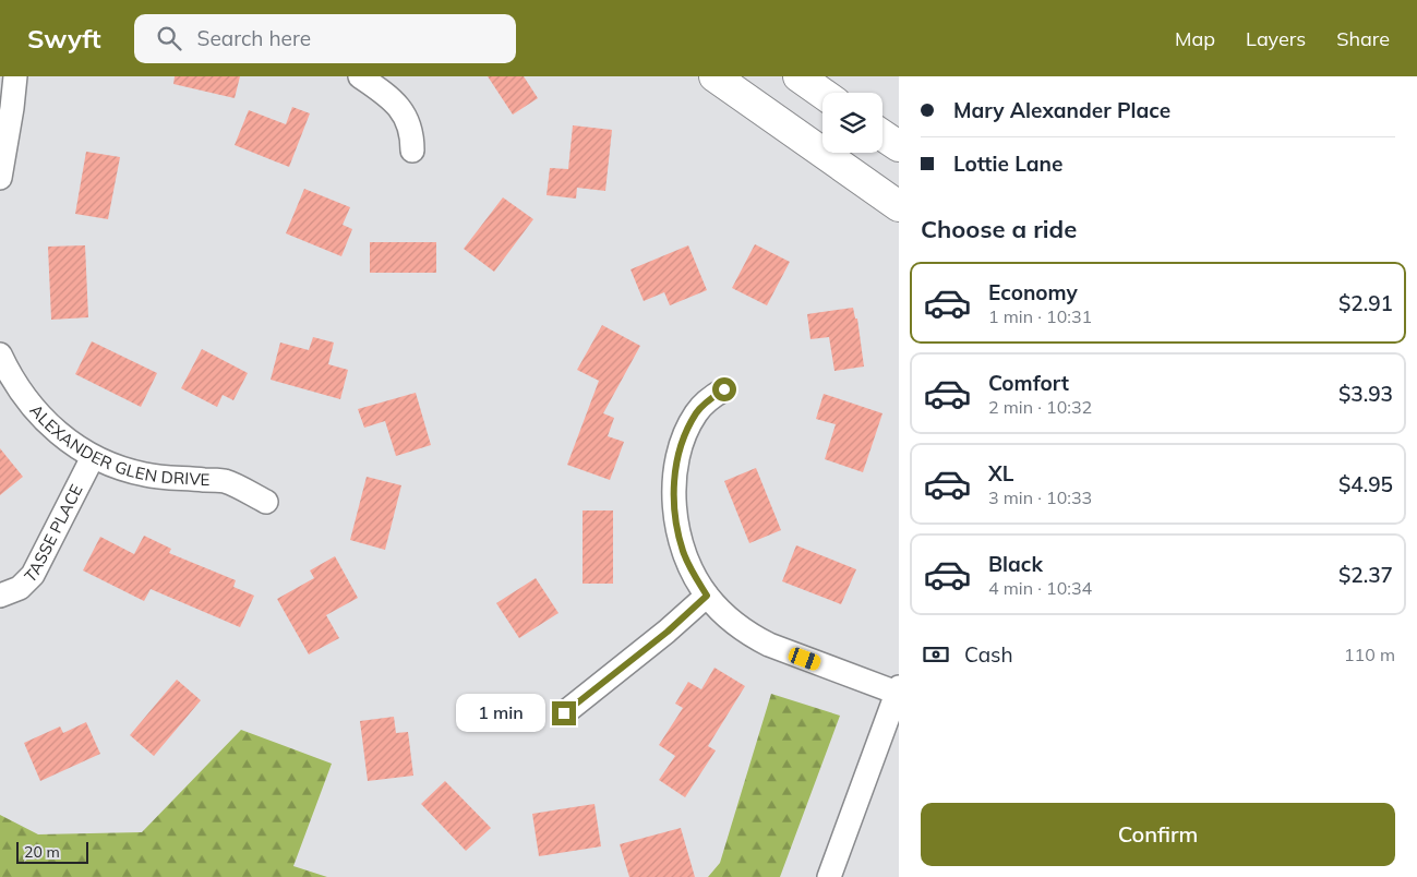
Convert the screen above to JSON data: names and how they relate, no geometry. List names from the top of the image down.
{
  "streets": {
    "street": ["ALEXANDER GLEN DRIVE", "TASSE PLACE"]
  },
  "crossings": [
    ["ALEXANDER GLEN DRIVE", "TASSE PLACE"]
  ],
  "scale_bar": "20 m",
  "page": {
    "header": "Swyft",
    "search": "Search here",
    "nav": ["Map", "Layers", "Share"],
    "banner": ["Mary Alexander Place", "Lottie Lane"],
    "heading": "Choose a ride",
    "list": [
      {
        "name": "Economy",
        "note": "1 min · 10:31",
        "value": "$2.91"
      },
      {
        "name": "Comfort",
        "note": "2 min · 10:32",
        "value": "$3.93"
      },
      {
        "name": "XL",
        "note": "3 min · 10:33",
        "value": "$4.95"
      },
      {
        "name": "Black",
        "note": "4 min · 10:34",
        "value": "$2.37"
      }
    ],
    "pay": ["Cash", "110 m"],
    "bubble": "1 min",
    "buttons": "Confirm",
    "scale": "20 m"
  }
}
